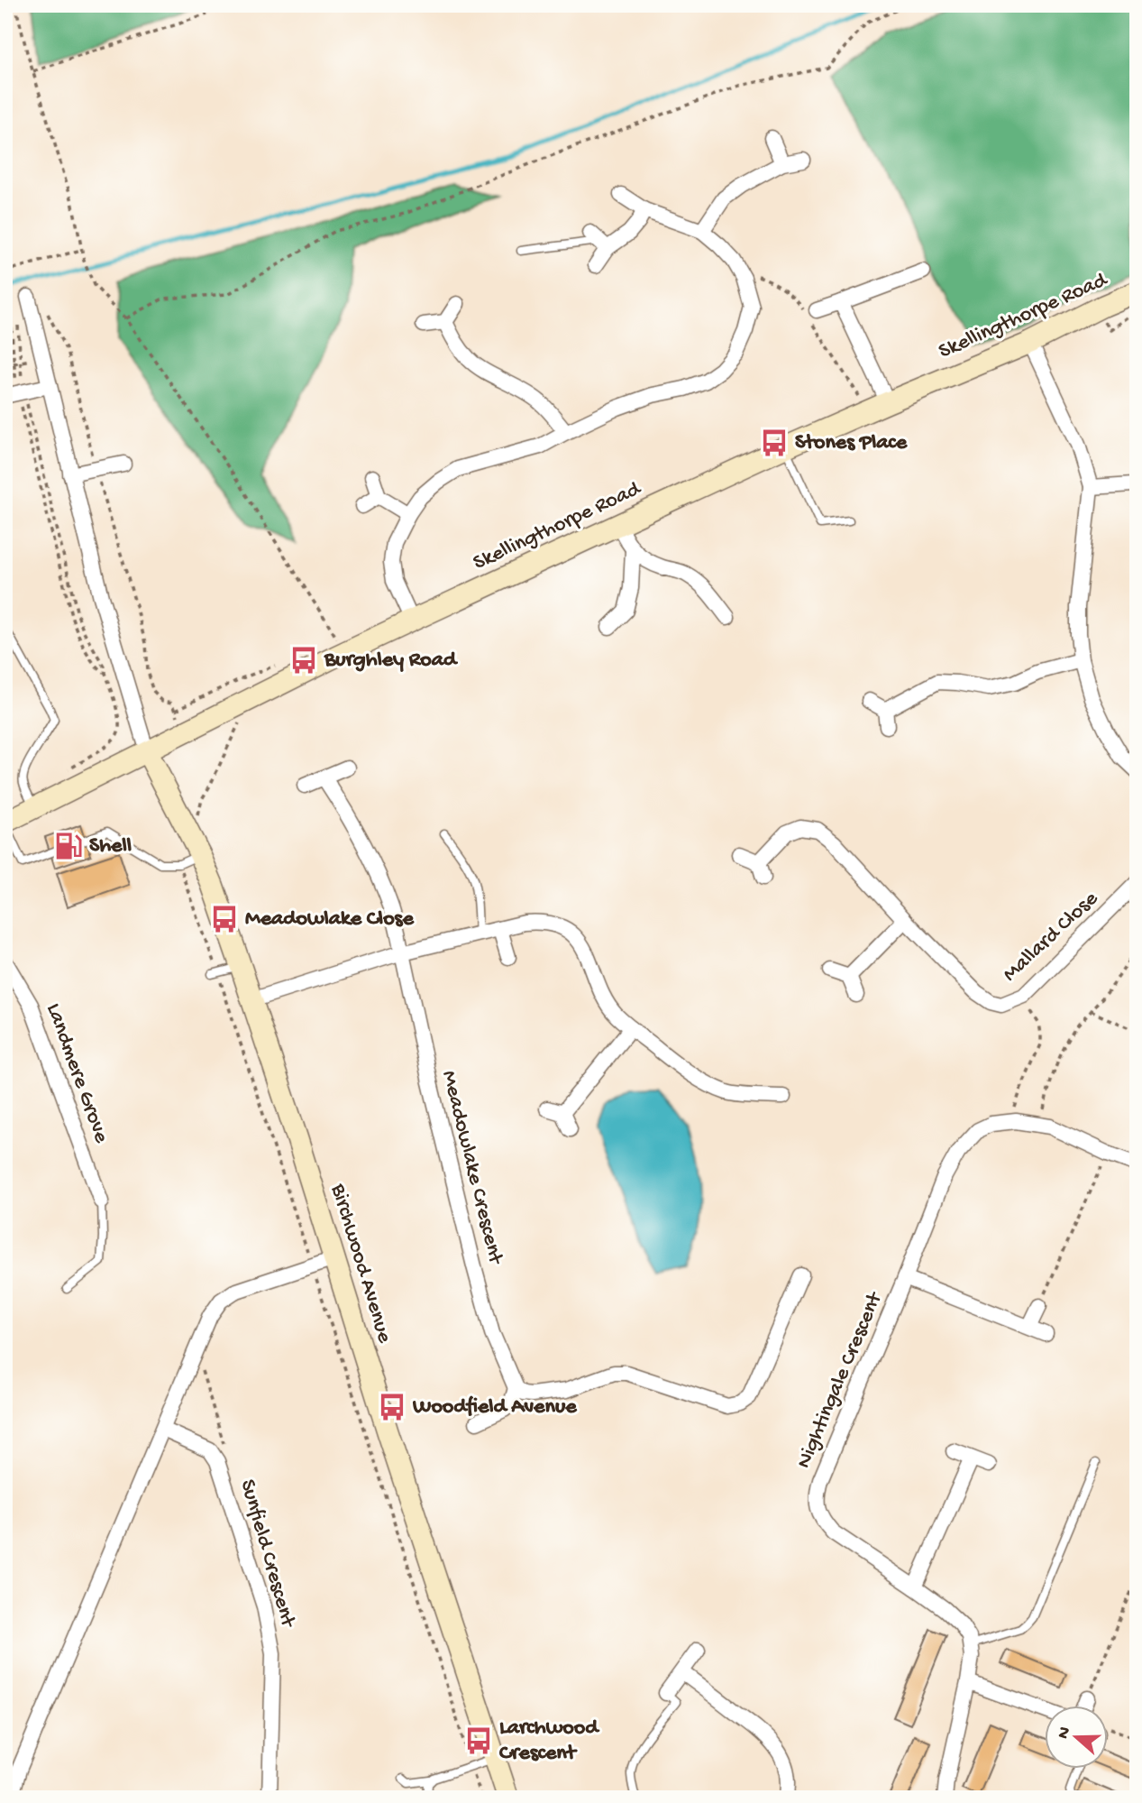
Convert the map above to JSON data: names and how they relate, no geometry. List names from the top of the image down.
{
  "streets": {
    "main road": ["Skellingthorpe Road", "Birchwood Avenue"],
    "street": [
      "Mallard Close",
      "Landmere Grove",
      "Meadowlake Crescent",
      "Nightingale Crescent",
      "Sunfield Crescent"
    ]
  },
  "crossings": [
    ["Skellingthorpe Road", "Birchwood Avenue"]
  ],
  "places": {
    "bus stop": [
      "Stones Place",
      "Burghley Road",
      "Meadowlake Close",
      "Woodfield Avenue",
      "Larchwood Crescent"
    ],
    "fuel station": ["Shell"]
  },
  "north": "left"
}
